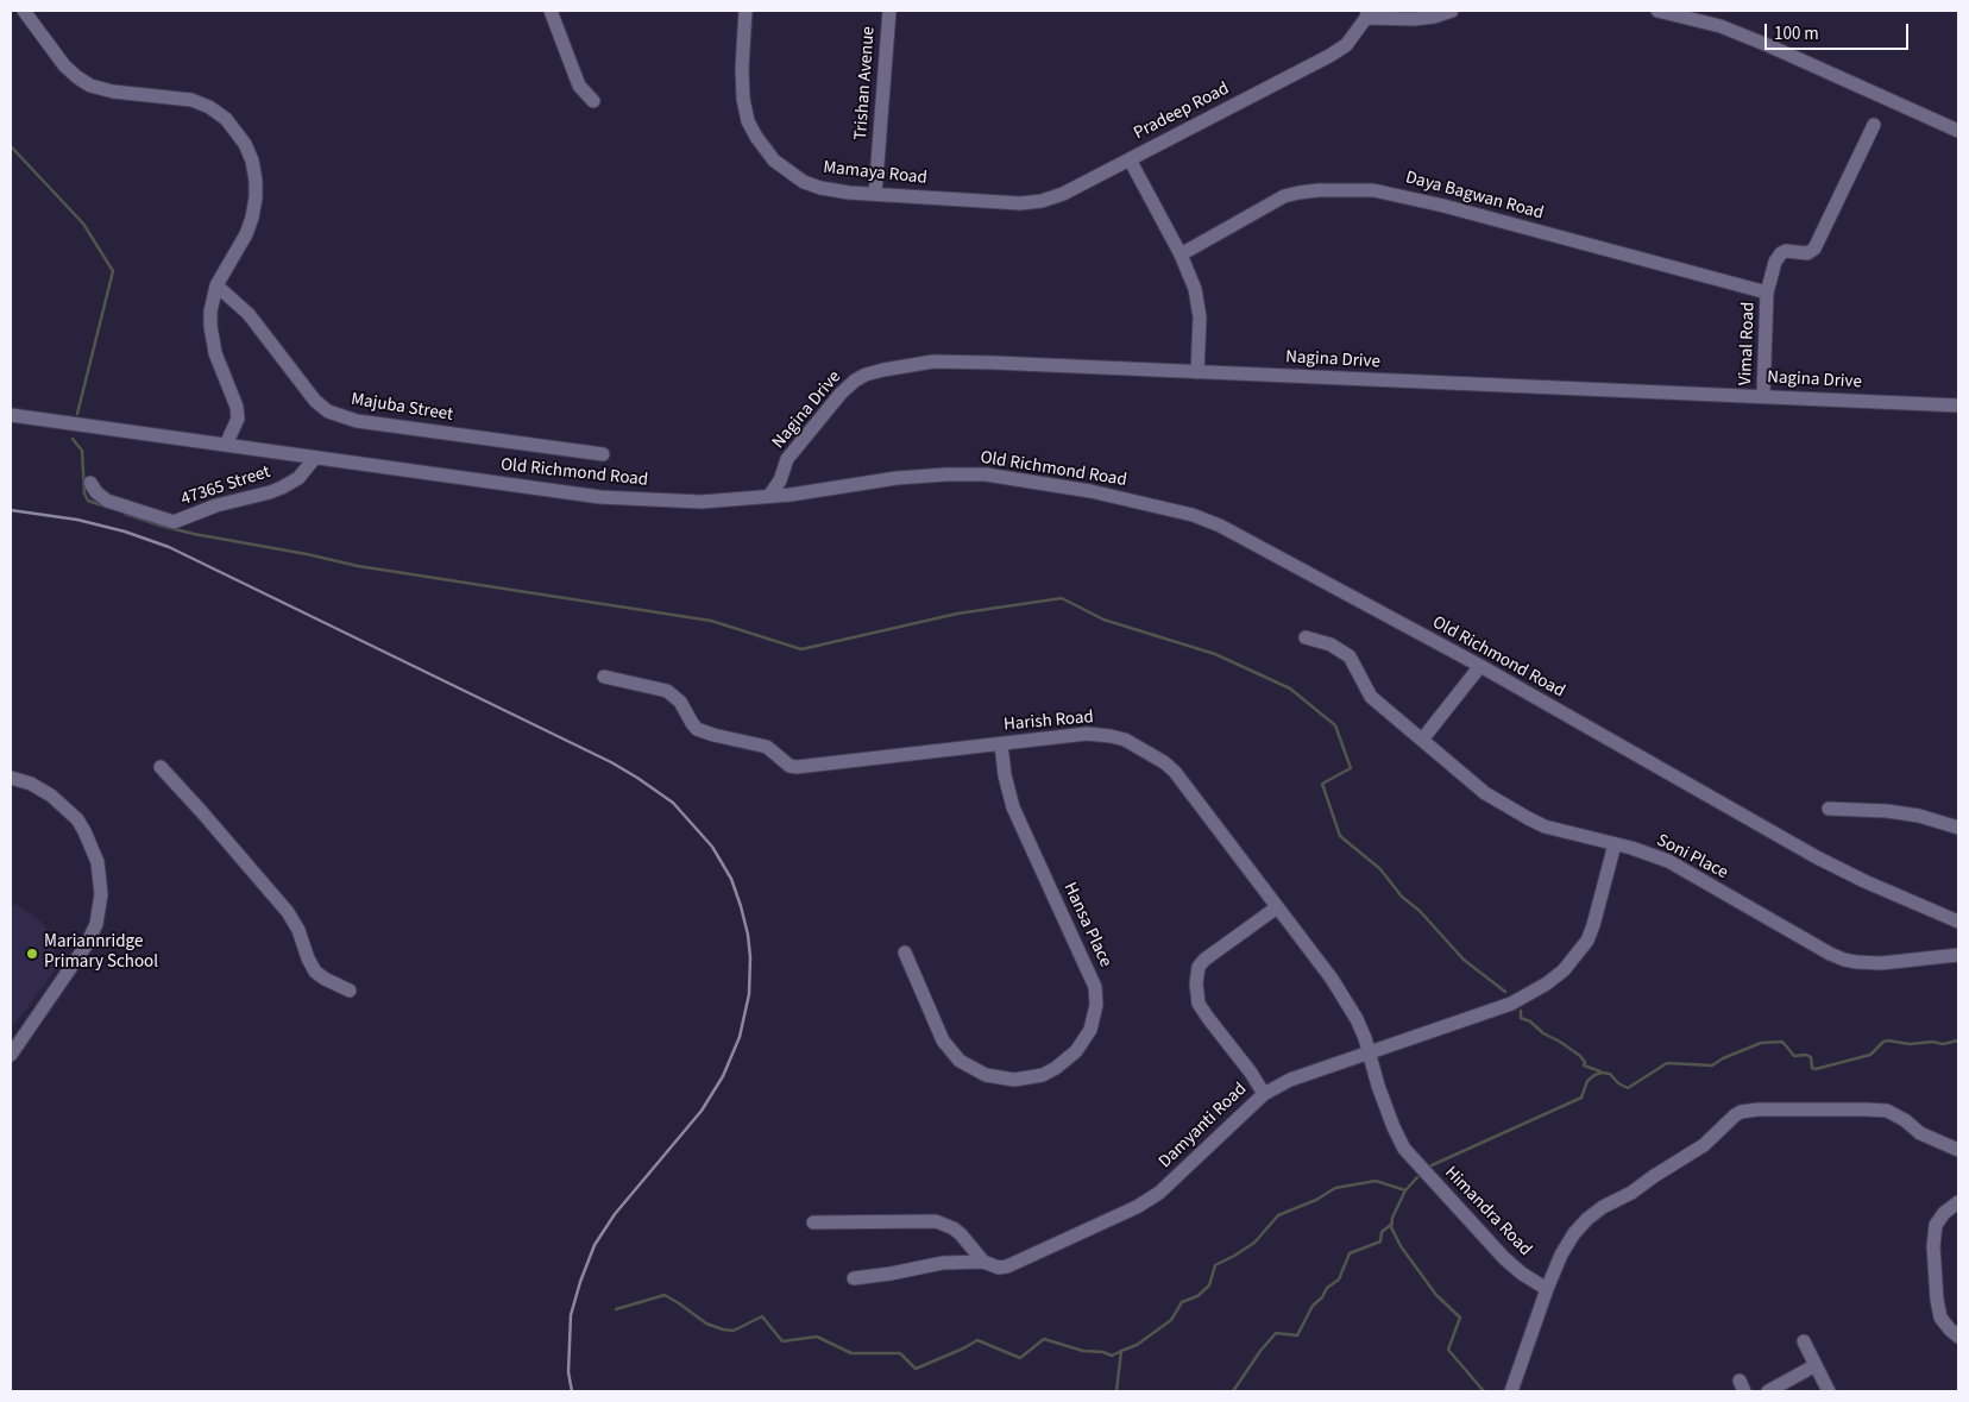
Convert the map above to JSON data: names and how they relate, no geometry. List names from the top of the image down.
{
  "streets": {
    "street": [
      "Trishan Avenue",
      "Pradeep Road",
      "Mamaya Road",
      "Daya Bagwan Road",
      "Vimal Road",
      "Nagina Drive",
      "Majuba Street",
      "Old Richmond Road",
      "47365 Street",
      "Harish Road",
      "Soni Place",
      "Hansa Place",
      "Damyanti Road",
      "Himandra Road"
    ]
  },
  "crossings": [
    ["Trishan Avenue", "Mamaya Road"],
    ["Pradeep Road", "Mamaya Road"],
    ["Pradeep Road", "Daya Bagwan Road"],
    ["Pradeep Road", "Nagina Drive"],
    ["Daya Bagwan Road", "Vimal Road"],
    ["Vimal Road", "Nagina Drive"],
    ["Nagina Drive", "Old Richmond Road"],
    ["Old Richmond Road", "47365 Street"],
    ["Harish Road", "Hansa Place"],
    ["Harish Road", "Damyanti Road"],
    ["Harish Road", "Himandra Road"],
    ["Soni Place", "Damyanti Road"],
    ["Damyanti Road", "Himandra Road"]
  ],
  "places": ["Mariannridge Primary School"],
  "scale_bar": "100 m"
}
